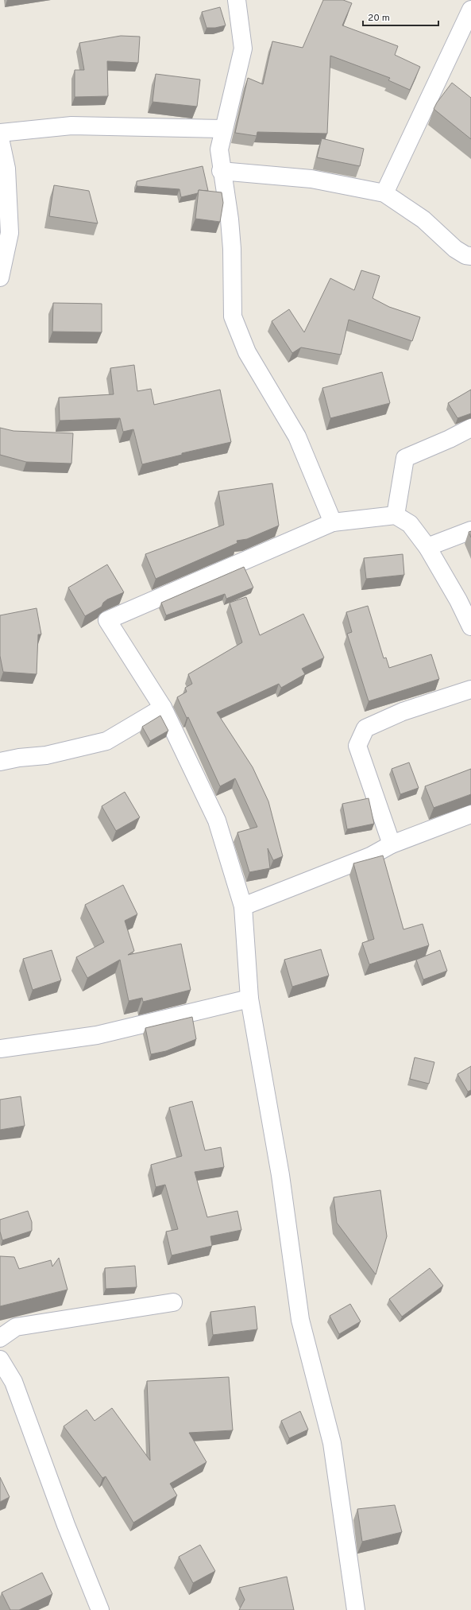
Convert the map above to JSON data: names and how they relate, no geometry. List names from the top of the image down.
{
  "scale_bar": "20 m"
}
